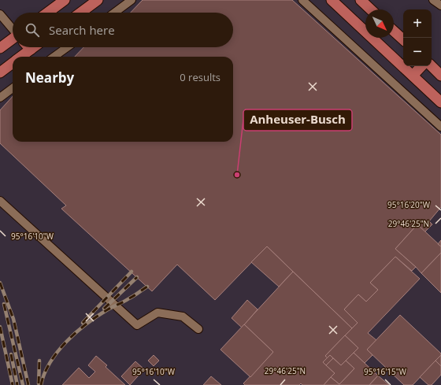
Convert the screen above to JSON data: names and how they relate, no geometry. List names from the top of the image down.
{
  "places": ["Anheuser-Busch"],
  "north": "bottom right",
  "page": {
    "map_buttons": ["+", "−"],
    "search": "Search here",
    "heading": ["Nearby", "0 results"]
  },
  "coordinates": [
    "95°16'20\"W",
    "29°46'25\"N",
    "95°16'10\"W",
    "95°16'15\"W"
  ]
}
